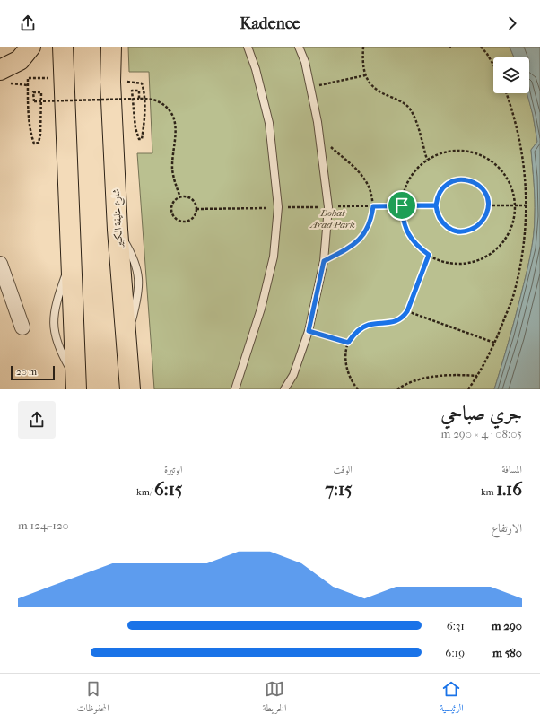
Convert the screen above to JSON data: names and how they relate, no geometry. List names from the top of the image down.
{
  "streets": {
    "main road": ["شارع خليفة الكبير"]
  },
  "parks": ["Dohat Arad Park"],
  "scale_bar": "20 m",
  "page": {
    "header": "Kadence",
    "scale": "20 m",
    "heading": ["جري صباحي", "08:05 · 4 × 290 m"],
    "stats": [
      ["المسافة", "1.16 km"],
      ["الوقت", "7:15"],
      ["الوتيرة", "6:15 /km"]
    ],
    "chart": ["الارتفاع", "120–124 m"],
    "list": [
      {
        "name": "290 m",
        "note": "6:31"
      },
      {
        "name": "580 m",
        "note": "6:19"
      }
    ],
    "tabs": ["الرئيسية", "الخريطة", "المحفوظات"]
  }
}
